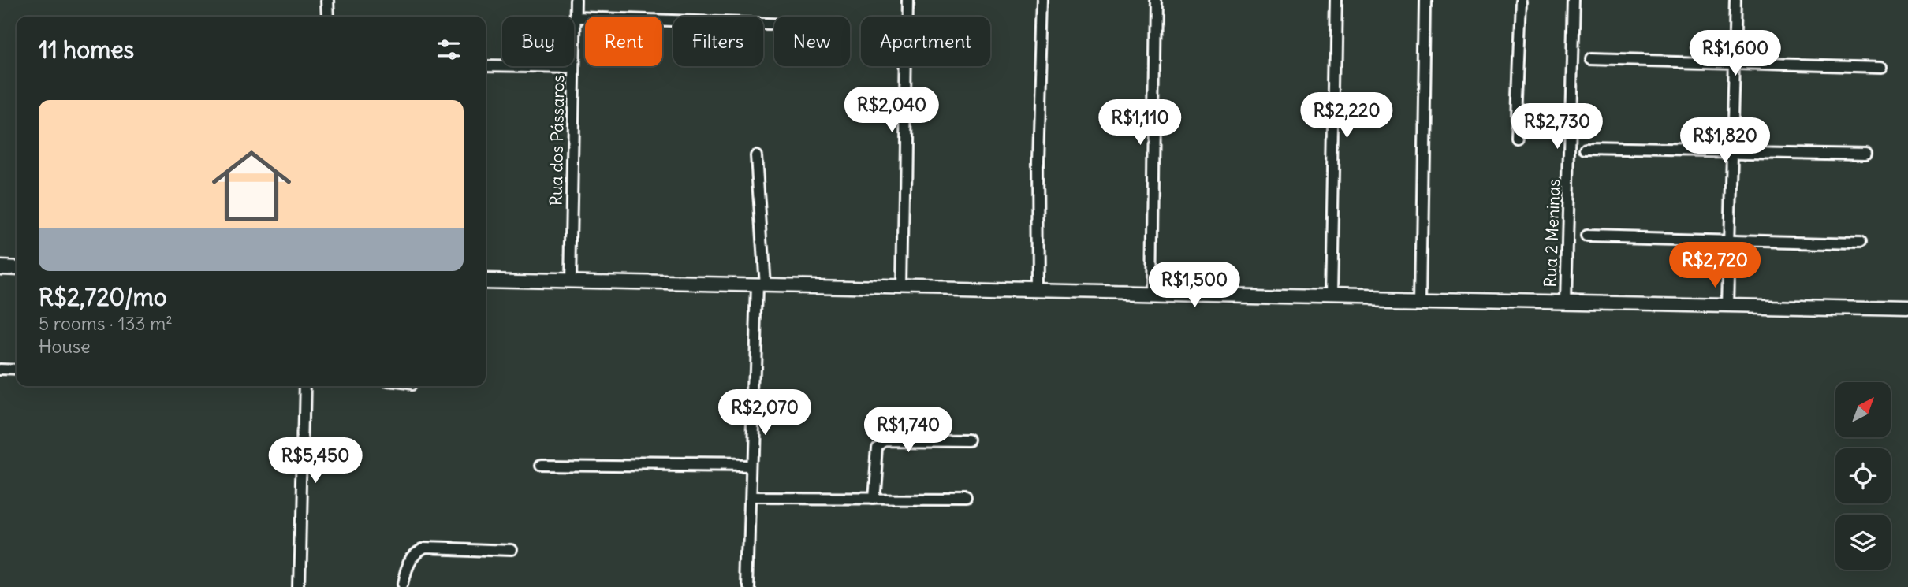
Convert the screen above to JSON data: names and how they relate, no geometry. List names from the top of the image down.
{
  "streets": {
    "street": ["Rua dos Pássaros", "Rua 2 Meninas"]
  },
  "north": "top right",
  "page": {
    "chip": [
      "Buy",
      "Rent",
      "Filters",
      "New",
      "Apartment"
    ],
    "heading": "11 homes",
    "price": [
      "R$1,600",
      "R$2,040",
      "R$2,220",
      "R$1,110",
      "R$2,730",
      "R$1,820",
      "R$2,720",
      "R$1,500",
      "R$2,070",
      "R$1,740",
      "R$5,450"
    ],
    "list": [
      {
        "name": "R$2,720/mo",
        "note": "5 rooms · 133 m² · House"
      }
    ]
  }
}
